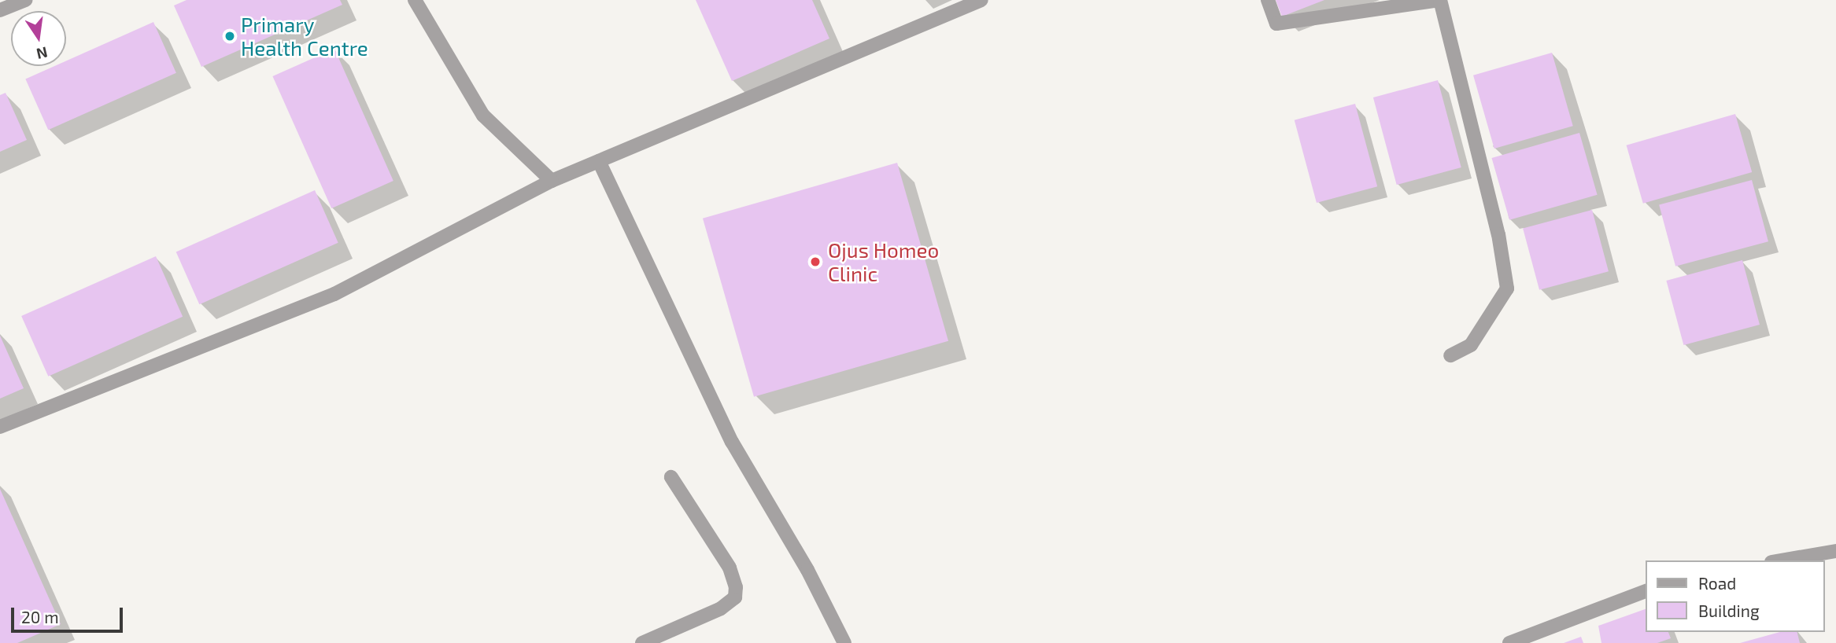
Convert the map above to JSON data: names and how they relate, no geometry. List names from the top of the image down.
{
  "places": ["Primary Health Centre", "Ojus Homeo Clinic"],
  "legend": ["Road", "Building"],
  "scale_bar": "20 m",
  "north": "bottom"
}
